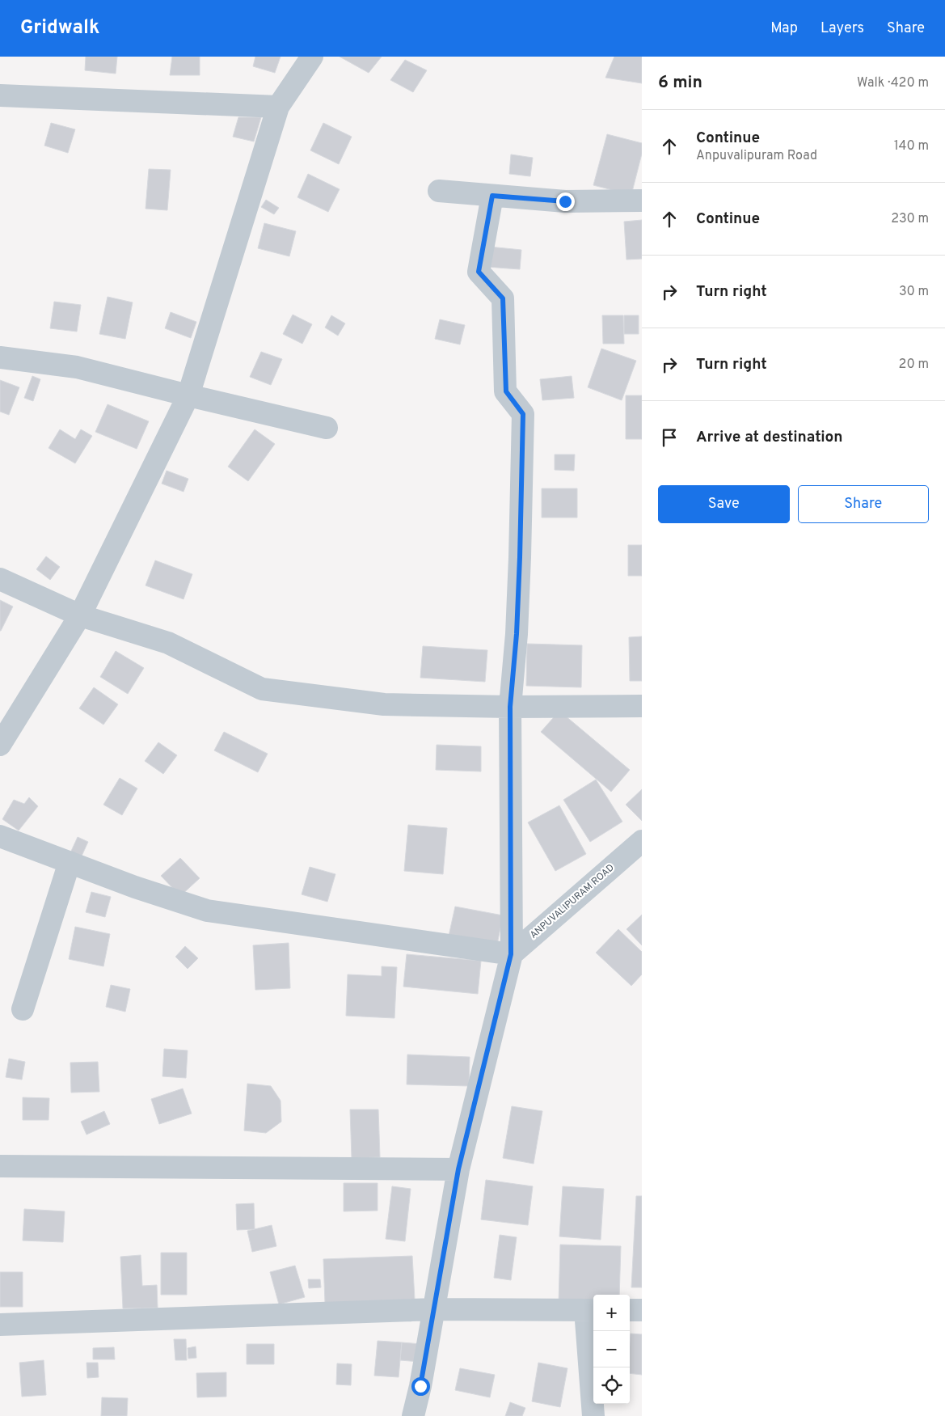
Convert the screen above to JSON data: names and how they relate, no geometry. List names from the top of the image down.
{
  "streets": {
    "street": ["ANPUVALIPURAM ROAD"]
  },
  "page": {
    "header": "Gridwalk",
    "nav": ["Map", "Layers", "Share"],
    "heading": ["6 min", "Walk · 420 m"],
    "list": [
      ["Continue", "Anpuvalipuram Road", "140 m"],
      ["Continue", "230 m"],
      ["Turn right", "30 m"],
      ["Turn right", "20 m"],
      "Arrive at destination"
    ],
    "buttons": ["Save", "Share"],
    "map_buttons": ["+", "−"]
  }
}
